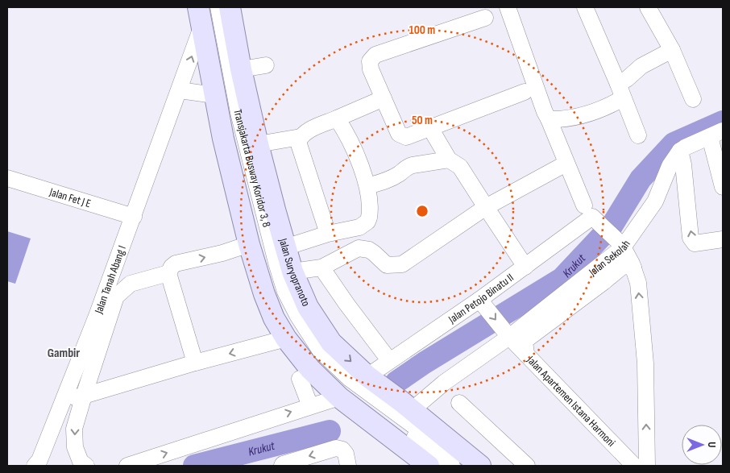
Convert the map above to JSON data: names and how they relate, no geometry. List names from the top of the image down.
{
  "streets": {
    "main road": ["Jalan Suryopranoto"],
    "street": [
      "Transjakarta Busway Koridor 3, 8",
      "Jalan Fet J E",
      "Jalan Sekolah",
      "Jalan Tanah Abang I",
      "Jalan Petojo Binatu II",
      "Jalan Apartemen Istana Harmoni"
    ]
  },
  "crossings": [
    ["Jalan Fet J E", "Jalan Tanah Abang I"],
    ["Jalan Sekolah", "Jalan Suryopranoto"],
    ["Jalan Sekolah", "Jalan Apartemen Istana Harmoni"],
    ["Jalan Suryopranoto", "Jalan Petojo Binatu II"],
    ["Jalan Petojo Binatu II", "Jalan Apartemen Istana Harmoni"]
  ],
  "districts": ["Gambir"],
  "water": ["Krukut"],
  "north": "right",
  "rings": ["100 m", "50 m"]
}
